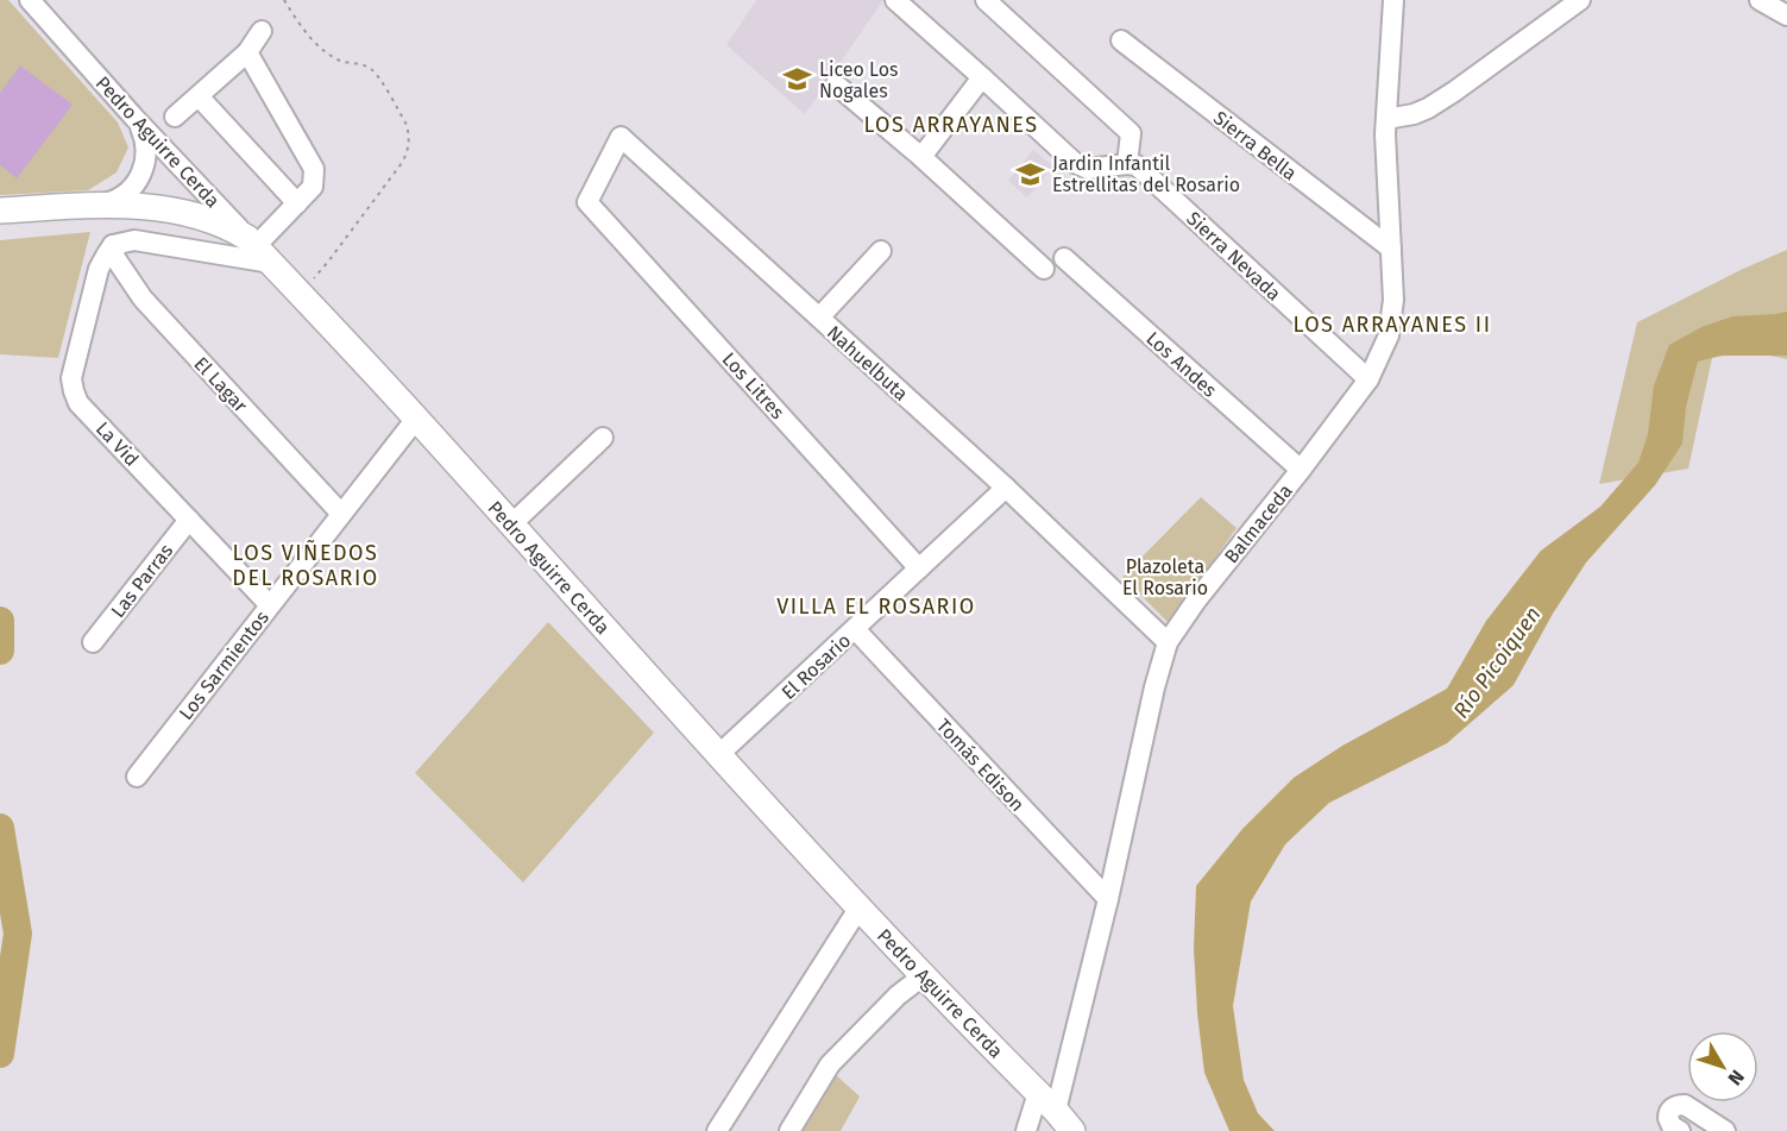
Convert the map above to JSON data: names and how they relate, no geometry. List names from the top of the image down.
{
  "streets": {
    "main road": ["Pedro Aguirre Cerda"],
    "street": [
      "Sierra Bella",
      "Sierra Nevada",
      "Nahuelbuta",
      "Los Andes",
      "El Lagar",
      "Los Litres",
      "La Vid",
      "Balmaceda",
      "Las Parras",
      "Los Sarmientos",
      "El Rosario",
      "Tomás Edison"
    ]
  },
  "crossings": [
    ["Pedro Aguirre Cerda", "Balmaceda"],
    ["Pedro Aguirre Cerda", "Los Sarmientos"],
    ["Pedro Aguirre Cerda", "El Rosario"],
    ["Sierra Bella", "Balmaceda"],
    ["Sierra Nevada", "Balmaceda"],
    ["Nahuelbuta", "Los Litres"],
    ["Nahuelbuta", "Balmaceda"],
    ["Nahuelbuta", "El Rosario"],
    ["Los Andes", "Balmaceda"],
    ["El Lagar", "La Vid"],
    ["El Lagar", "Los Sarmientos"],
    ["Los Litres", "El Rosario"],
    ["La Vid", "Las Parras"],
    ["La Vid", "Los Sarmientos"],
    ["Balmaceda", "Tomás Edison"],
    ["El Rosario", "Tomás Edison"]
  ],
  "districts": [
    "LOS ARRAYANES",
    "LOS ARRAYANES II",
    "LOS VIÑEDOS DEL ROSARIO",
    "VILLA EL ROSARIO"
  ],
  "water": ["Río Picoiquen"],
  "parks": ["Plazoleta El Rosario"],
  "places": {
    "school or university": ["Liceo Los Nogales", "Jardin Infantil Estrellitas del Rosario"]
  },
  "north": "bottom right"
}
